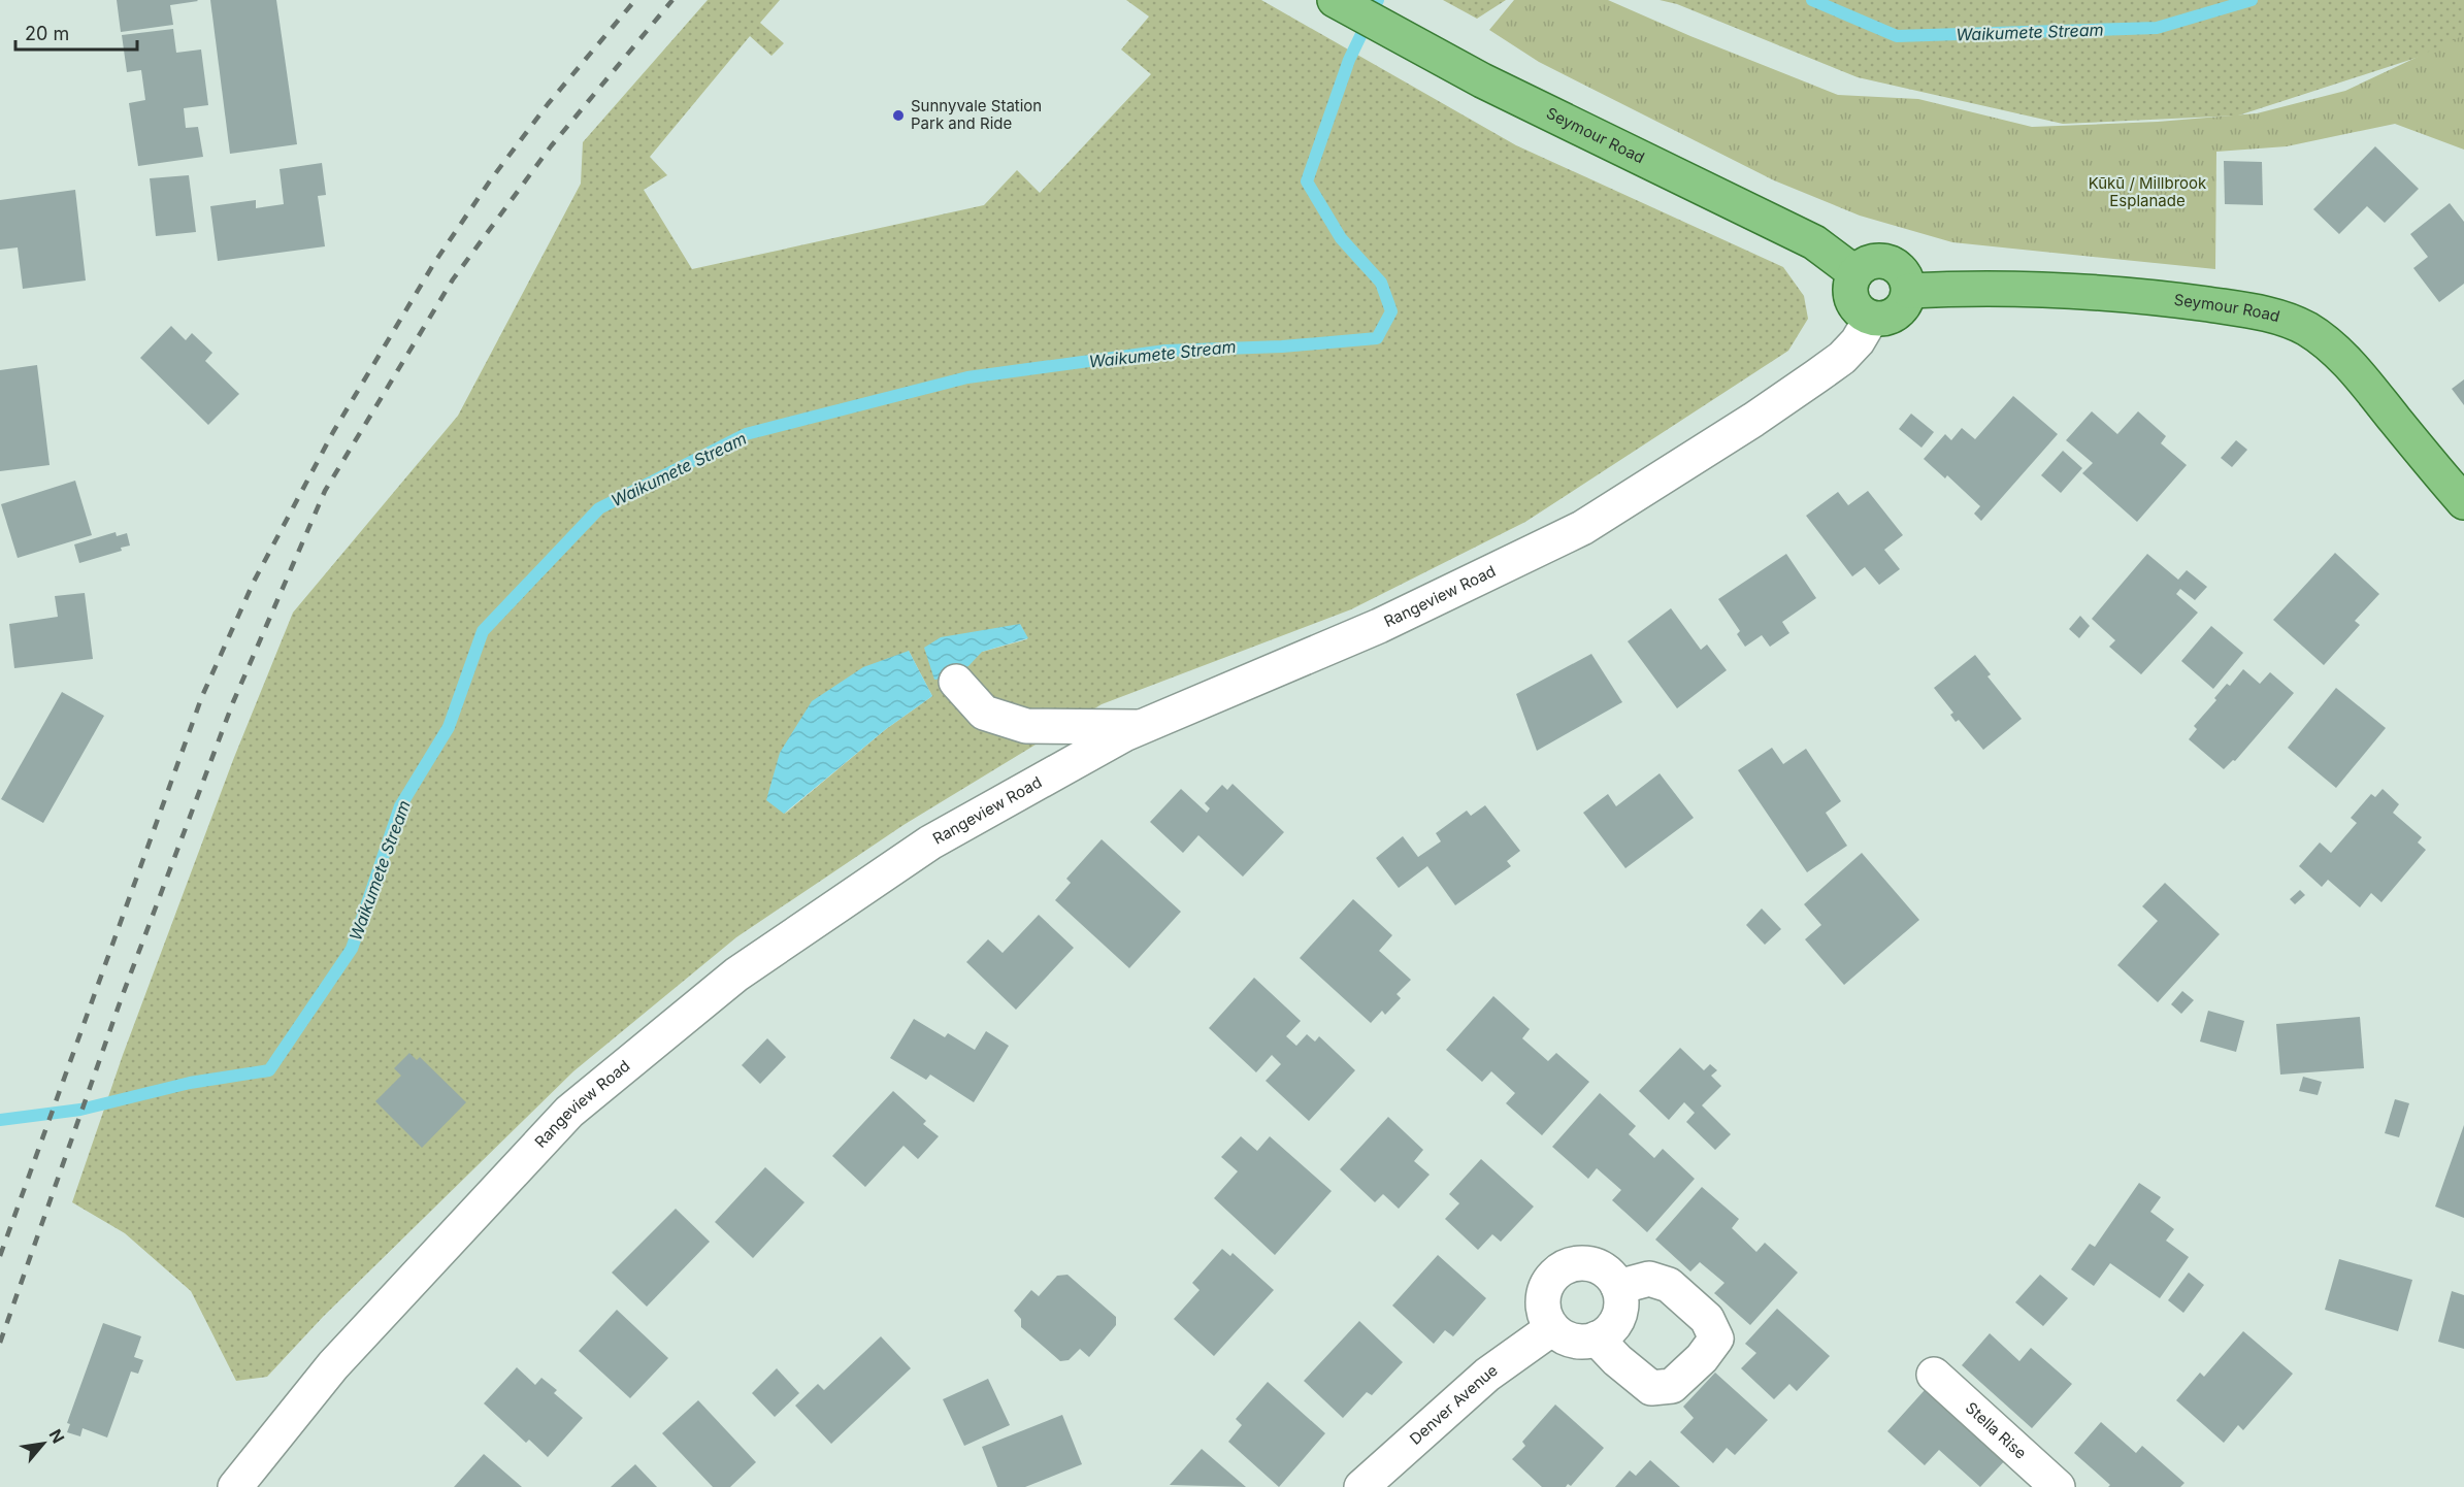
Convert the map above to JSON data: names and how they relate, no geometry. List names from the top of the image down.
{
  "streets": {
    "main road": ["Seymour Road"],
    "street": ["Rangeview Road", "Denver Avenue", "Stella Rise"]
  },
  "crossings": [
    ["Seymour Road", "Rangeview Road"]
  ],
  "water": ["Waikumete Stream"],
  "parks": ["Kūkū / Millbrook Esplanade"],
  "places": ["Sunnyvale Station Park and Ride"],
  "scale_bar": "20 m",
  "north": "top right"
}
